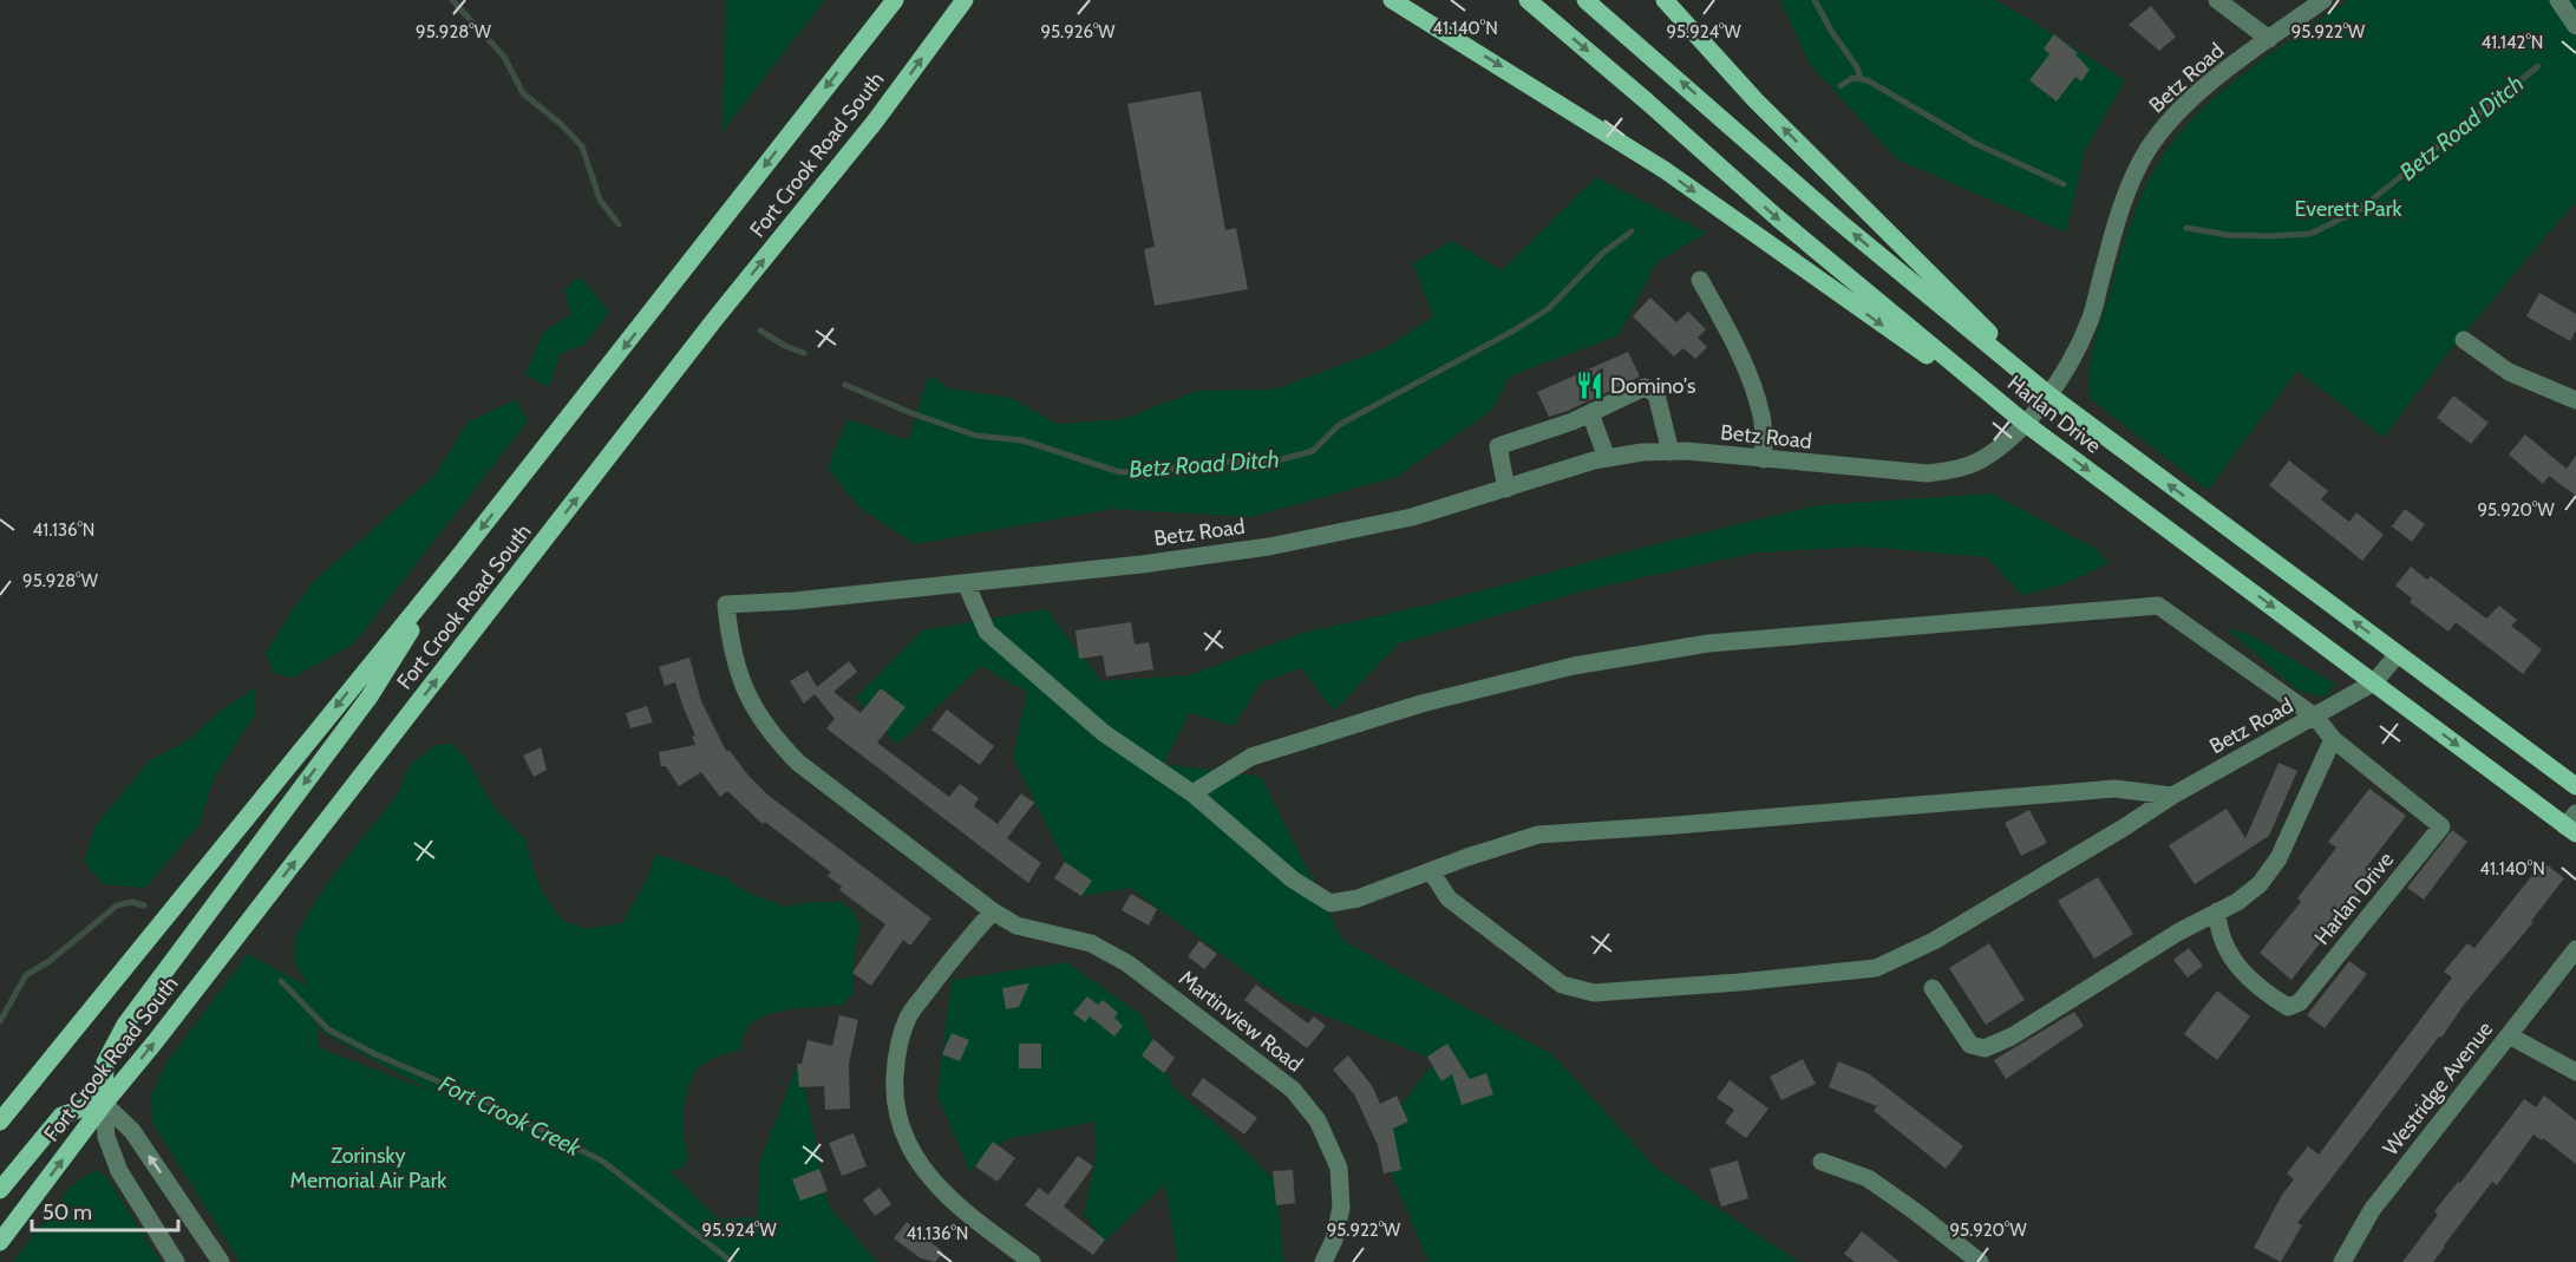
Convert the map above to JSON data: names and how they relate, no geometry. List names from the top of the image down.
{
  "streets": {
    "main road": ["Fort Crook Road South", "Harlan Drive"],
    "street": ["Betz Road", "Martinview Road", "Westridge Avenue"]
  },
  "crossings": [
    ["Betz Road", "Harlan Drive"],
    ["Betz Road", "Martinview Road"]
  ],
  "water": ["Betz Road Ditch", "Fort Crook Creek"],
  "parks": ["Everett Park", "Zorinsky Memorial Air Park"],
  "places": {
    "restaurant": ["Domino's"]
  },
  "scale_bar": "50 m",
  "coordinates": [
    "41.140°N",
    "95.928°W",
    "95.926°W",
    "95.924°W",
    "95.922°W",
    "41.142°N",
    "95.920°W",
    "41.136°N"
  ]
}
